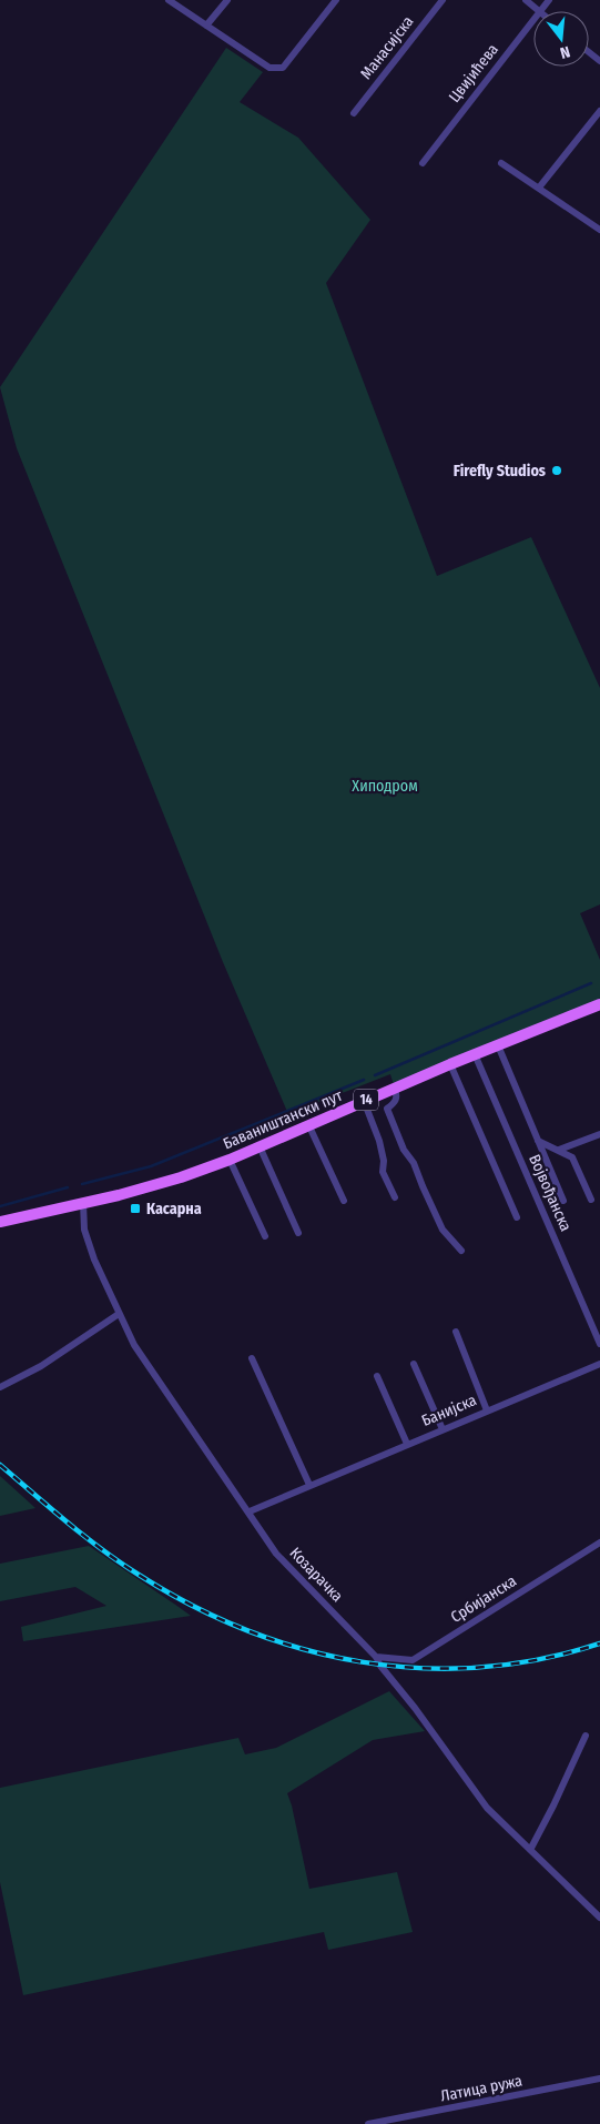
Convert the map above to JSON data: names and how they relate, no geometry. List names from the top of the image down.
{
  "streets": {
    "main road": ["14", "Баваништански пут"],
    "street": [
      "Манасијска",
      "Цвијићева",
      "Војвођанска",
      "Банијска",
      "Козарачка",
      "Србијанска",
      "Латица ружа"
    ]
  },
  "crossings": [
    ["Баваништански пут", "Војвођанска"],
    ["Баваништански пут", "Козарачка"],
    ["Банијска", "Козарачка"],
    ["Козарачка", "Србијанска"]
  ],
  "parks": ["Хиподром"],
  "places": {
    "other": ["Firefly Studios"],
    "transit": ["Касарна"]
  },
  "north": "bottom"
}
